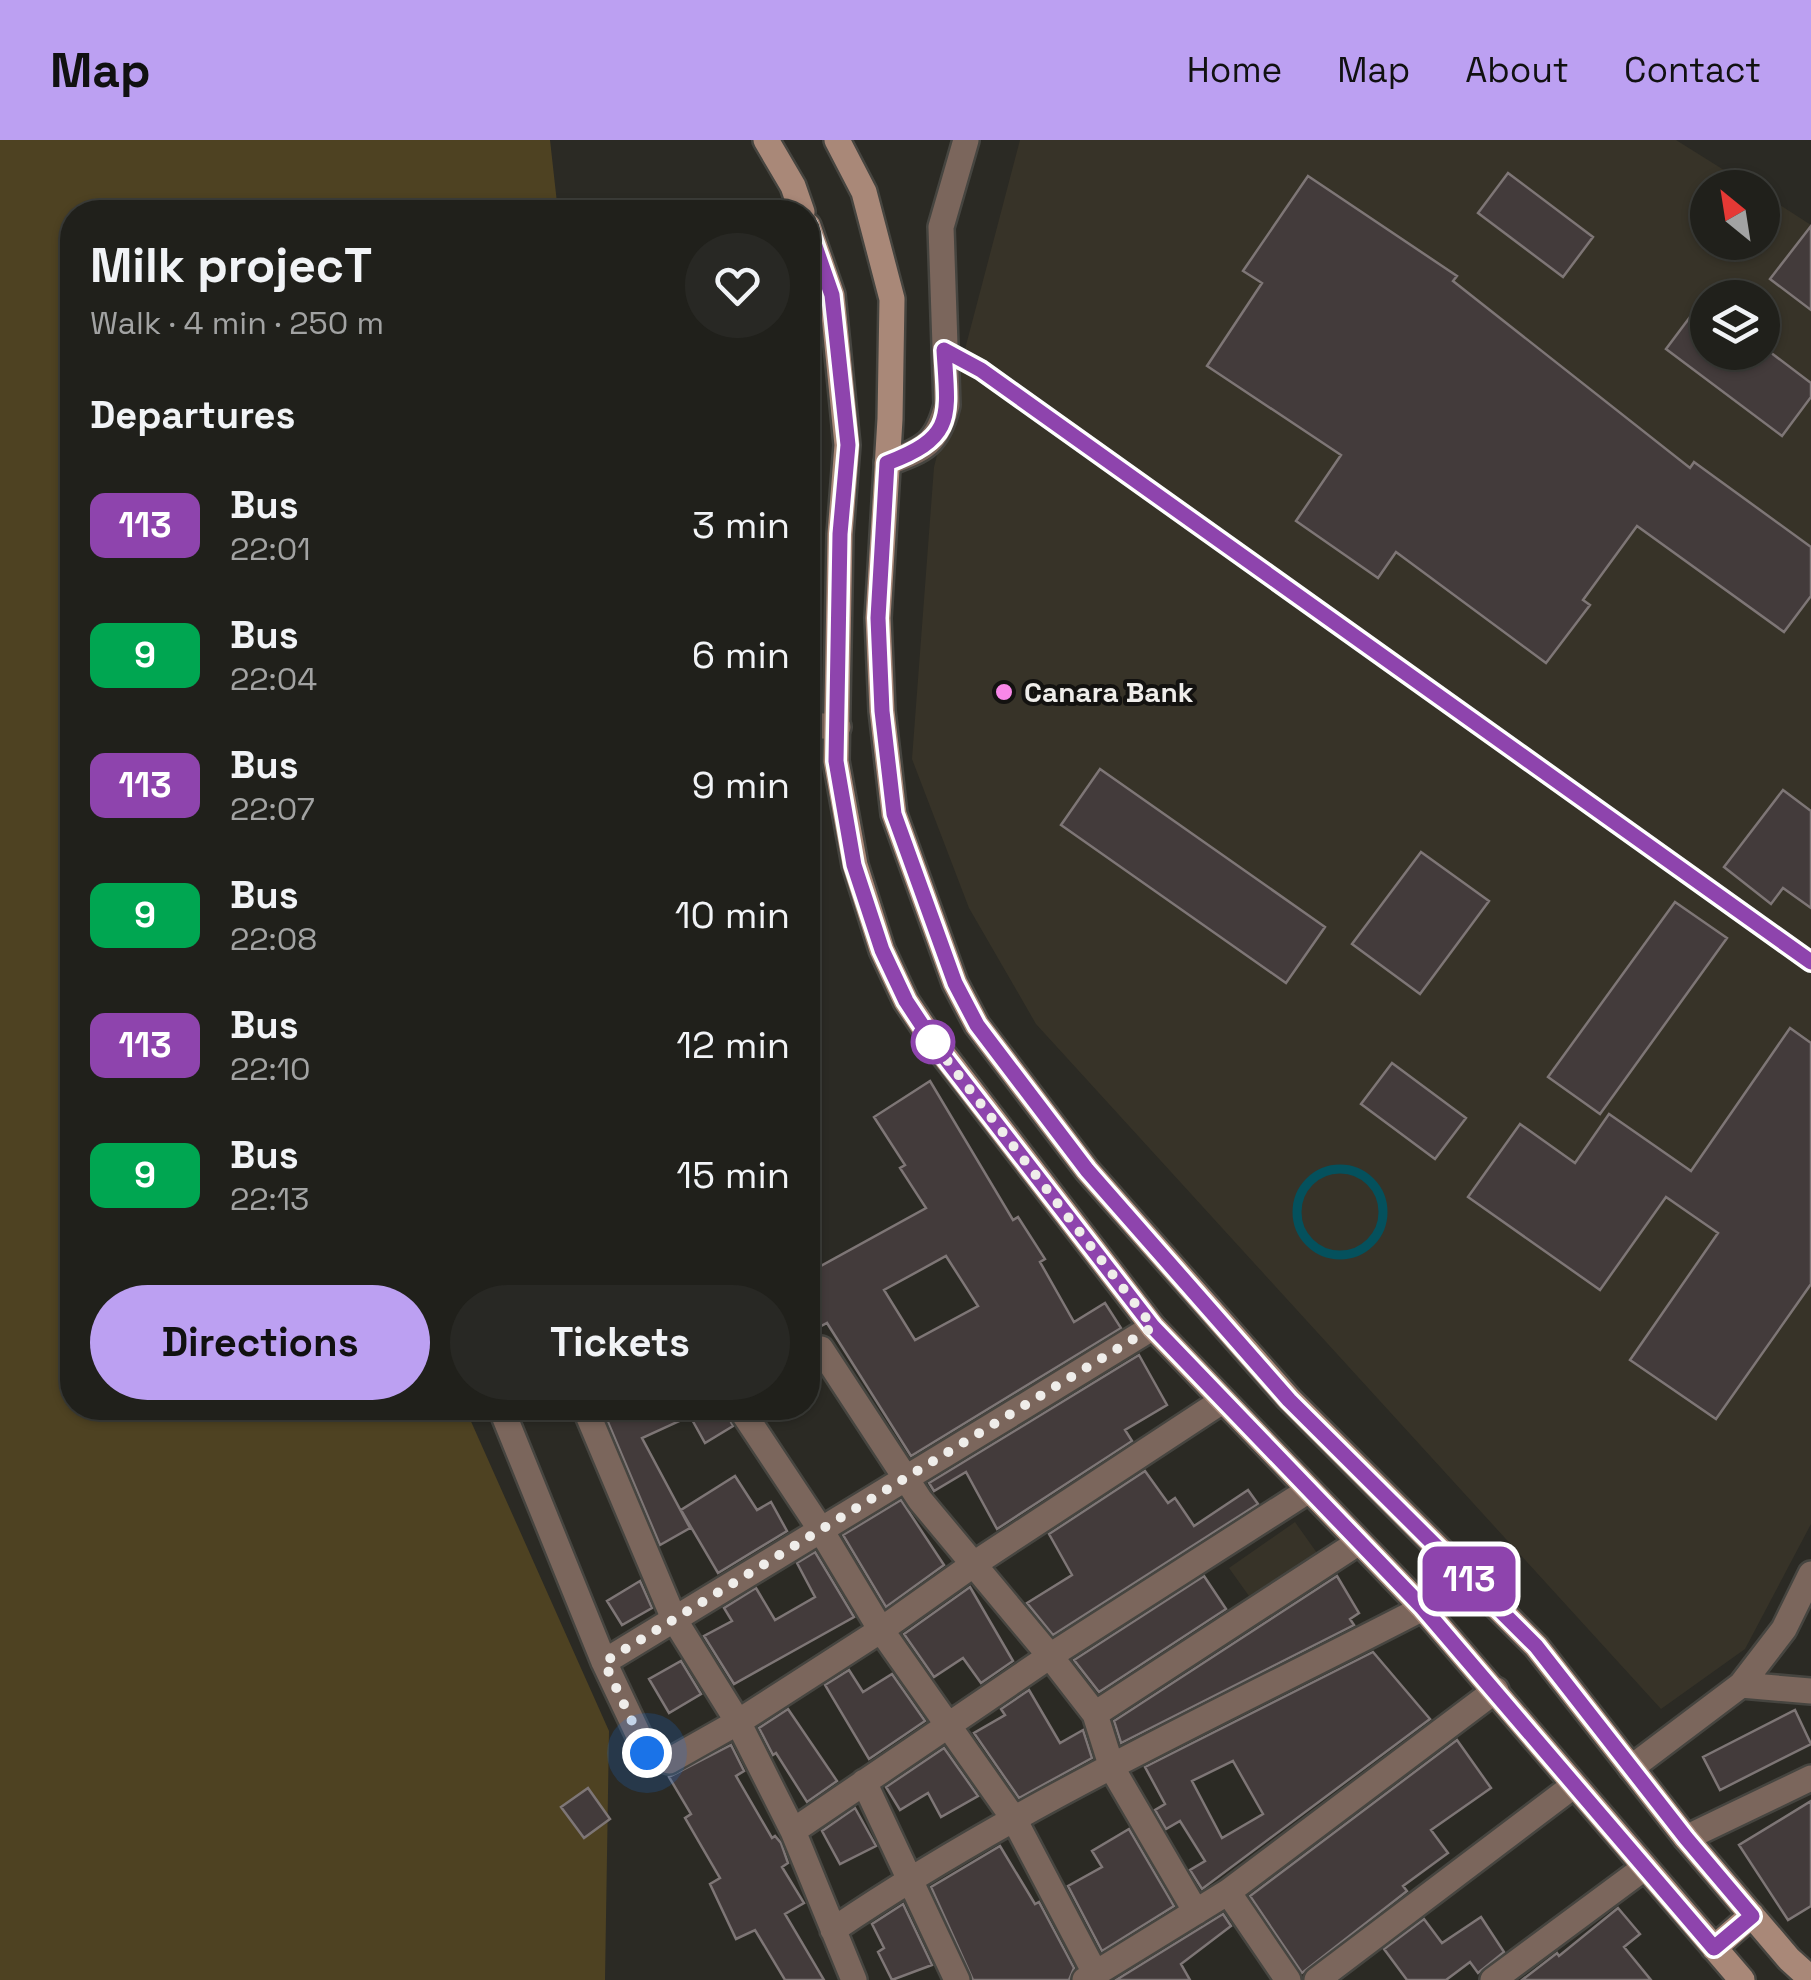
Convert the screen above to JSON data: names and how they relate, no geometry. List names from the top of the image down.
{
  "places": ["Canara Bank"],
  "lines": ["bus line 113"],
  "north": "top left",
  "page": {
    "header": "Map",
    "nav": [
      "Home",
      "Map",
      "About",
      "Contact"
    ],
    "on_map": "113",
    "heading": [
      ["Milk projecT", "Walk · 4 min · 250 m"],
      "Departures"
    ],
    "list": [
      {
        "mark": "113",
        "name": "Bus",
        "note": "22:01",
        "value": "3 min"
      },
      {
        "mark": "9",
        "name": "Bus",
        "note": "22:04",
        "value": "6 min"
      },
      {
        "mark": "113",
        "name": "Bus",
        "note": "22:07",
        "value": "9 min"
      },
      {
        "mark": "9",
        "name": "Bus",
        "note": "22:08",
        "value": "10 min"
      },
      {
        "mark": "113",
        "name": "Bus",
        "note": "22:10",
        "value": "12 min"
      },
      {
        "mark": "9",
        "name": "Bus",
        "note": "22:13",
        "value": "15 min"
      }
    ],
    "buttons": ["Directions", "Tickets"]
  }
}
